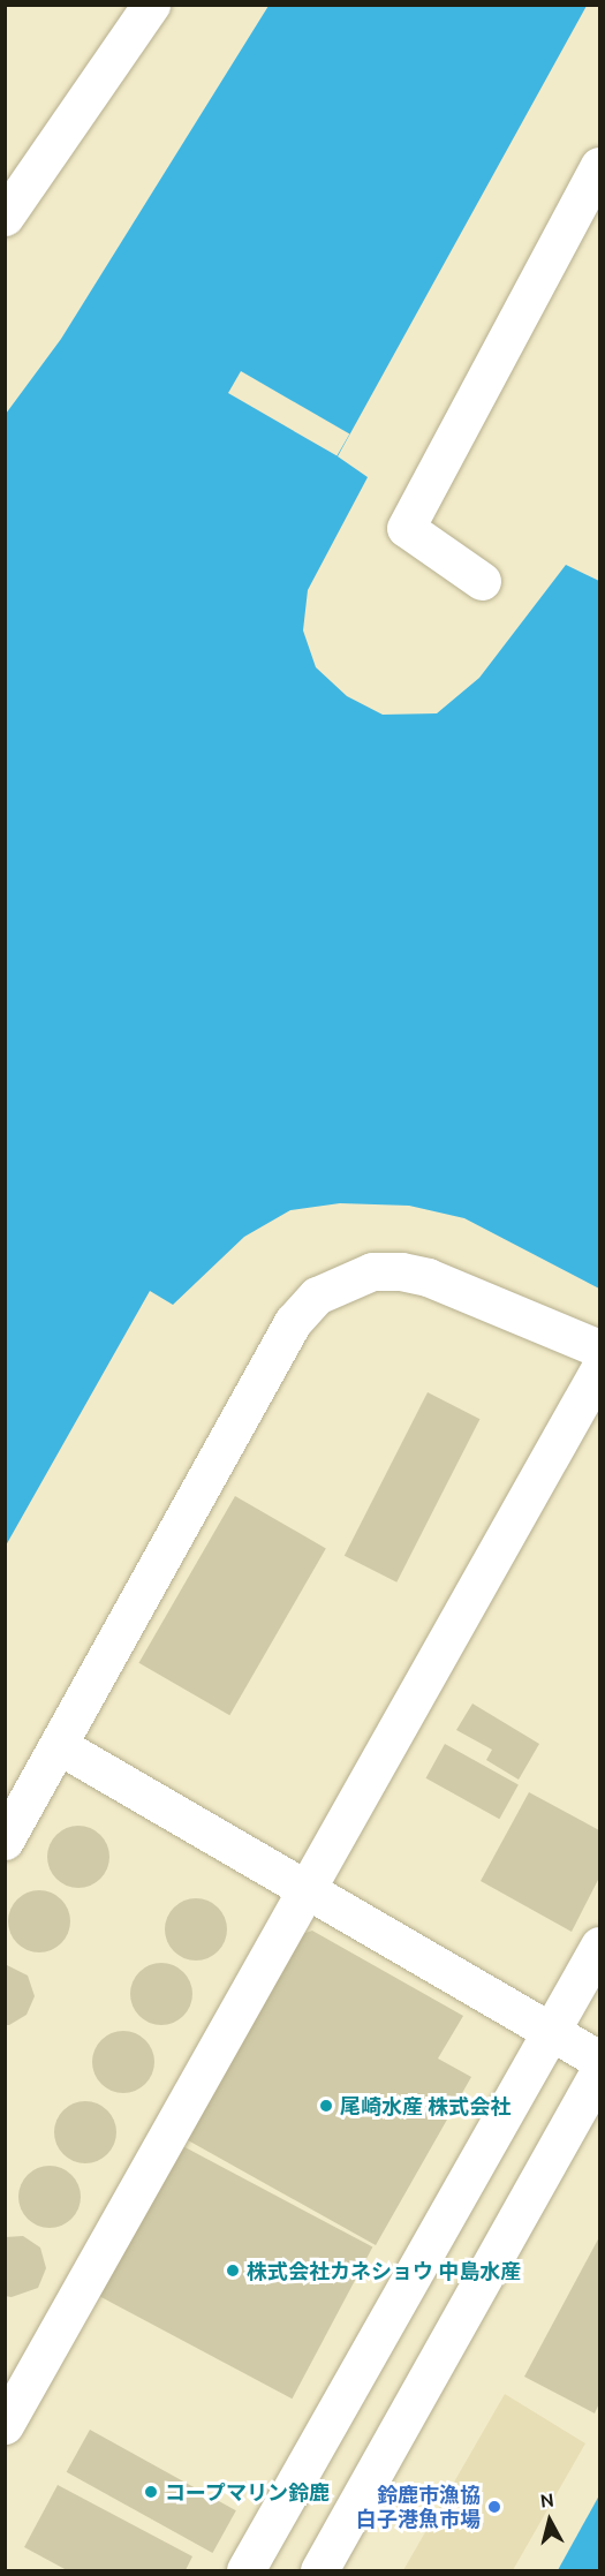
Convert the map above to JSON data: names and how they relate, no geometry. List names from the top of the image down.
{
  "places": [
    "尾崎水産 株式会社",
    "株式会社カネショウ 中島水産",
    "コープマリン鈴鹿",
    "鈴鹿市漁協 白子港魚市場"
  ],
  "north": "top"
}
